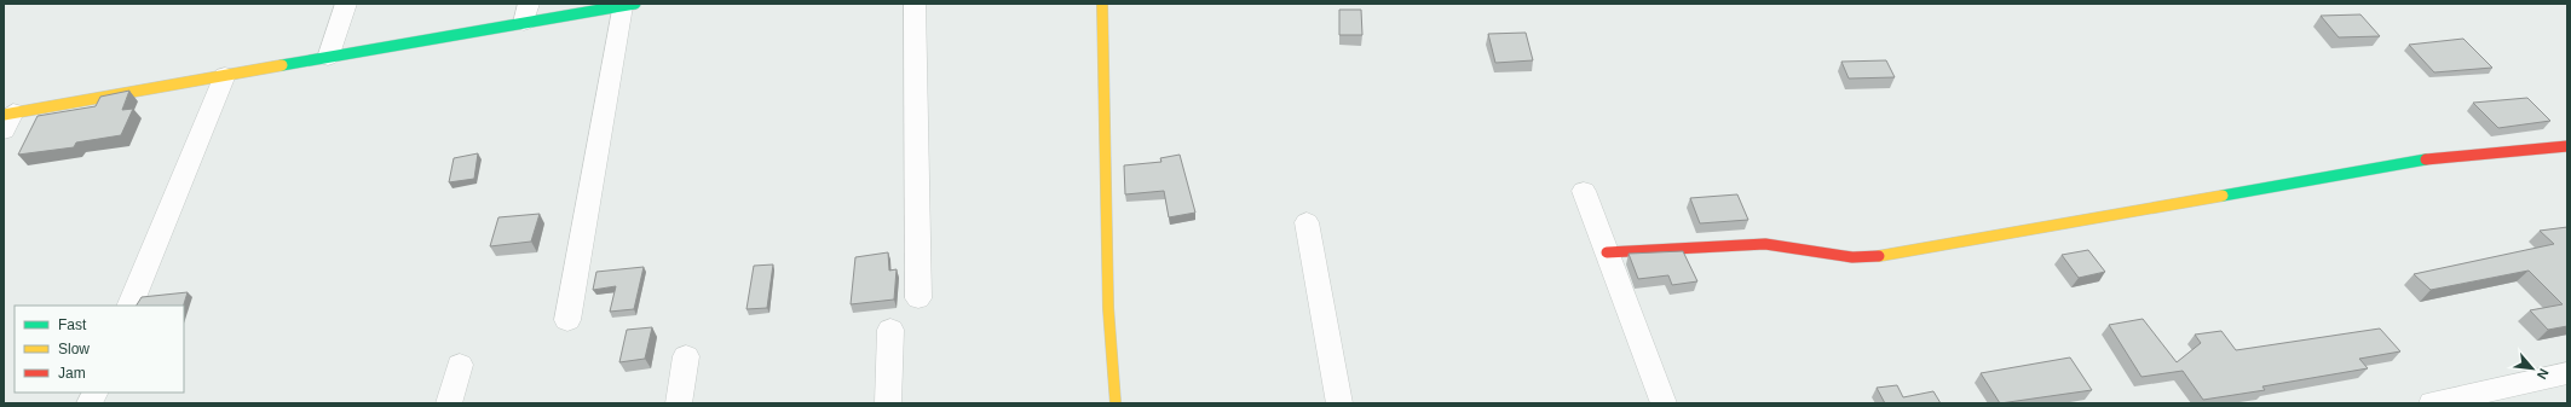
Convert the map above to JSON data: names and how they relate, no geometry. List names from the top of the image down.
{
  "legend": ["Fast", "Slow", "Jam"],
  "north": "bottom right"
}
